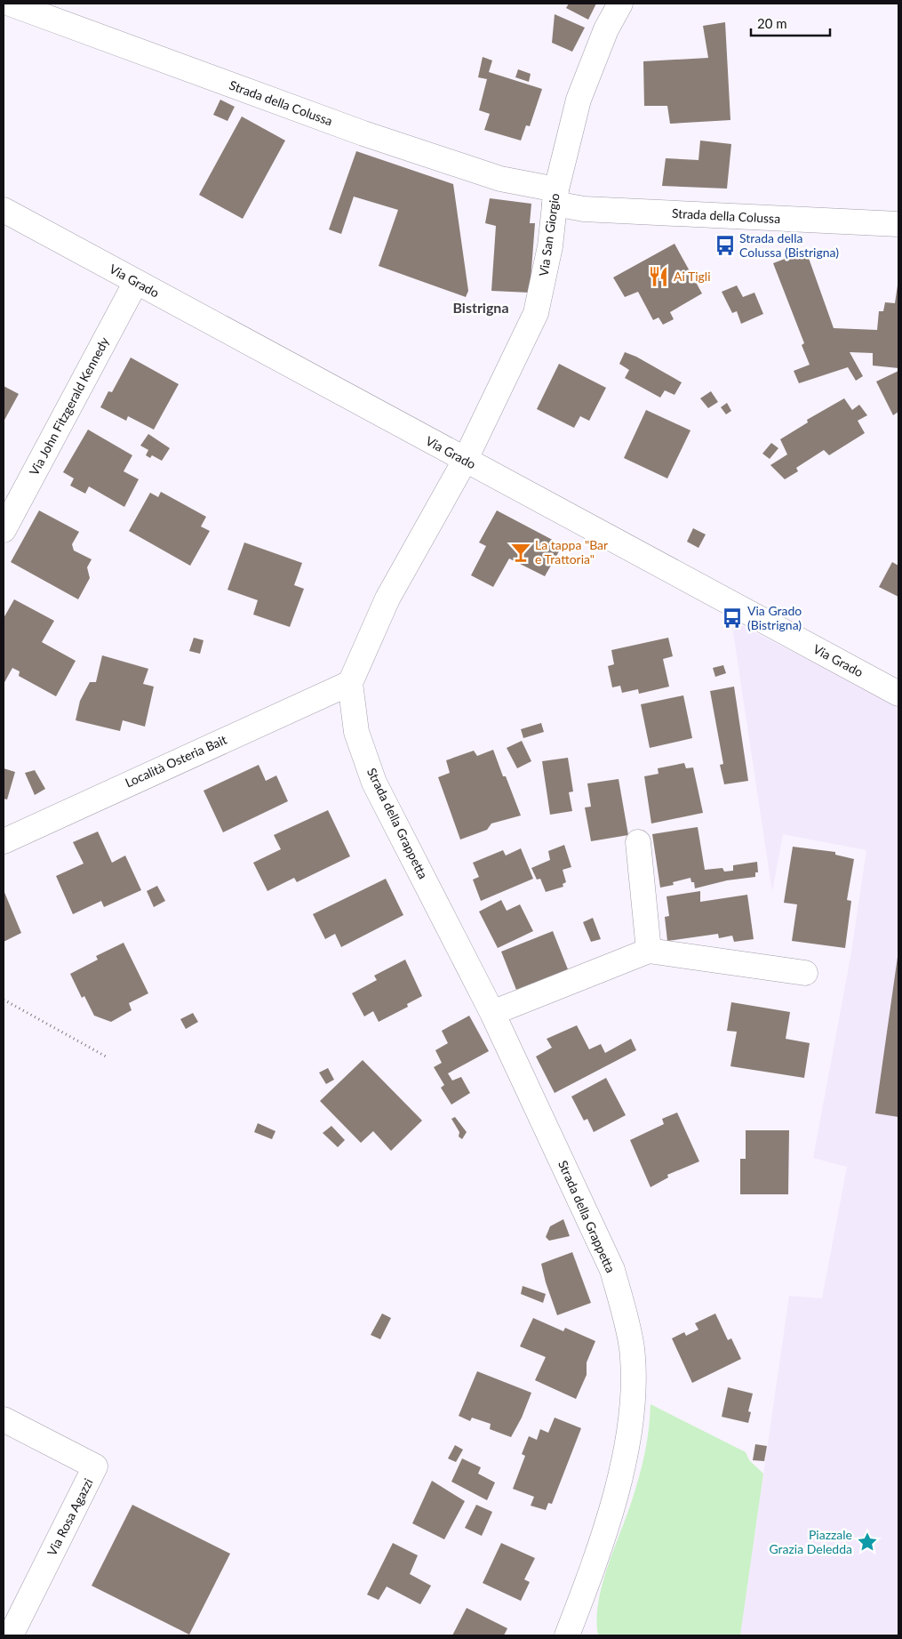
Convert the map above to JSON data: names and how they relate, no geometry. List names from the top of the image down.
{
  "streets": {
    "street": [
      "Strada della Colussa",
      "Via San Giorgio",
      "Via Grado",
      "Via John Fitzgerald Kennedy",
      "Località Osteria Bait",
      "Strada della Grappetta",
      "Via Rosa Agazzi"
    ]
  },
  "crossings": [
    ["Strada della Colussa", "Via San Giorgio"],
    ["Via San Giorgio", "Via Grado"],
    ["Via Grado", "Via John Fitzgerald Kennedy"],
    ["Località Osteria Bait", "Strada della Grappetta"]
  ],
  "districts": ["Bistrigna"],
  "places": {
    "bus stop": ["Strada della Colussa (Bistrigna)", "Via Grado (Bistrigna)"],
    "restaurant": ["Ai Tigli"],
    "bar": ["La tappa \"Bar e Trattoria\""],
    "place": ["Piazzale Grazia Deledda"]
  },
  "scale_bar": "20 m"
}
